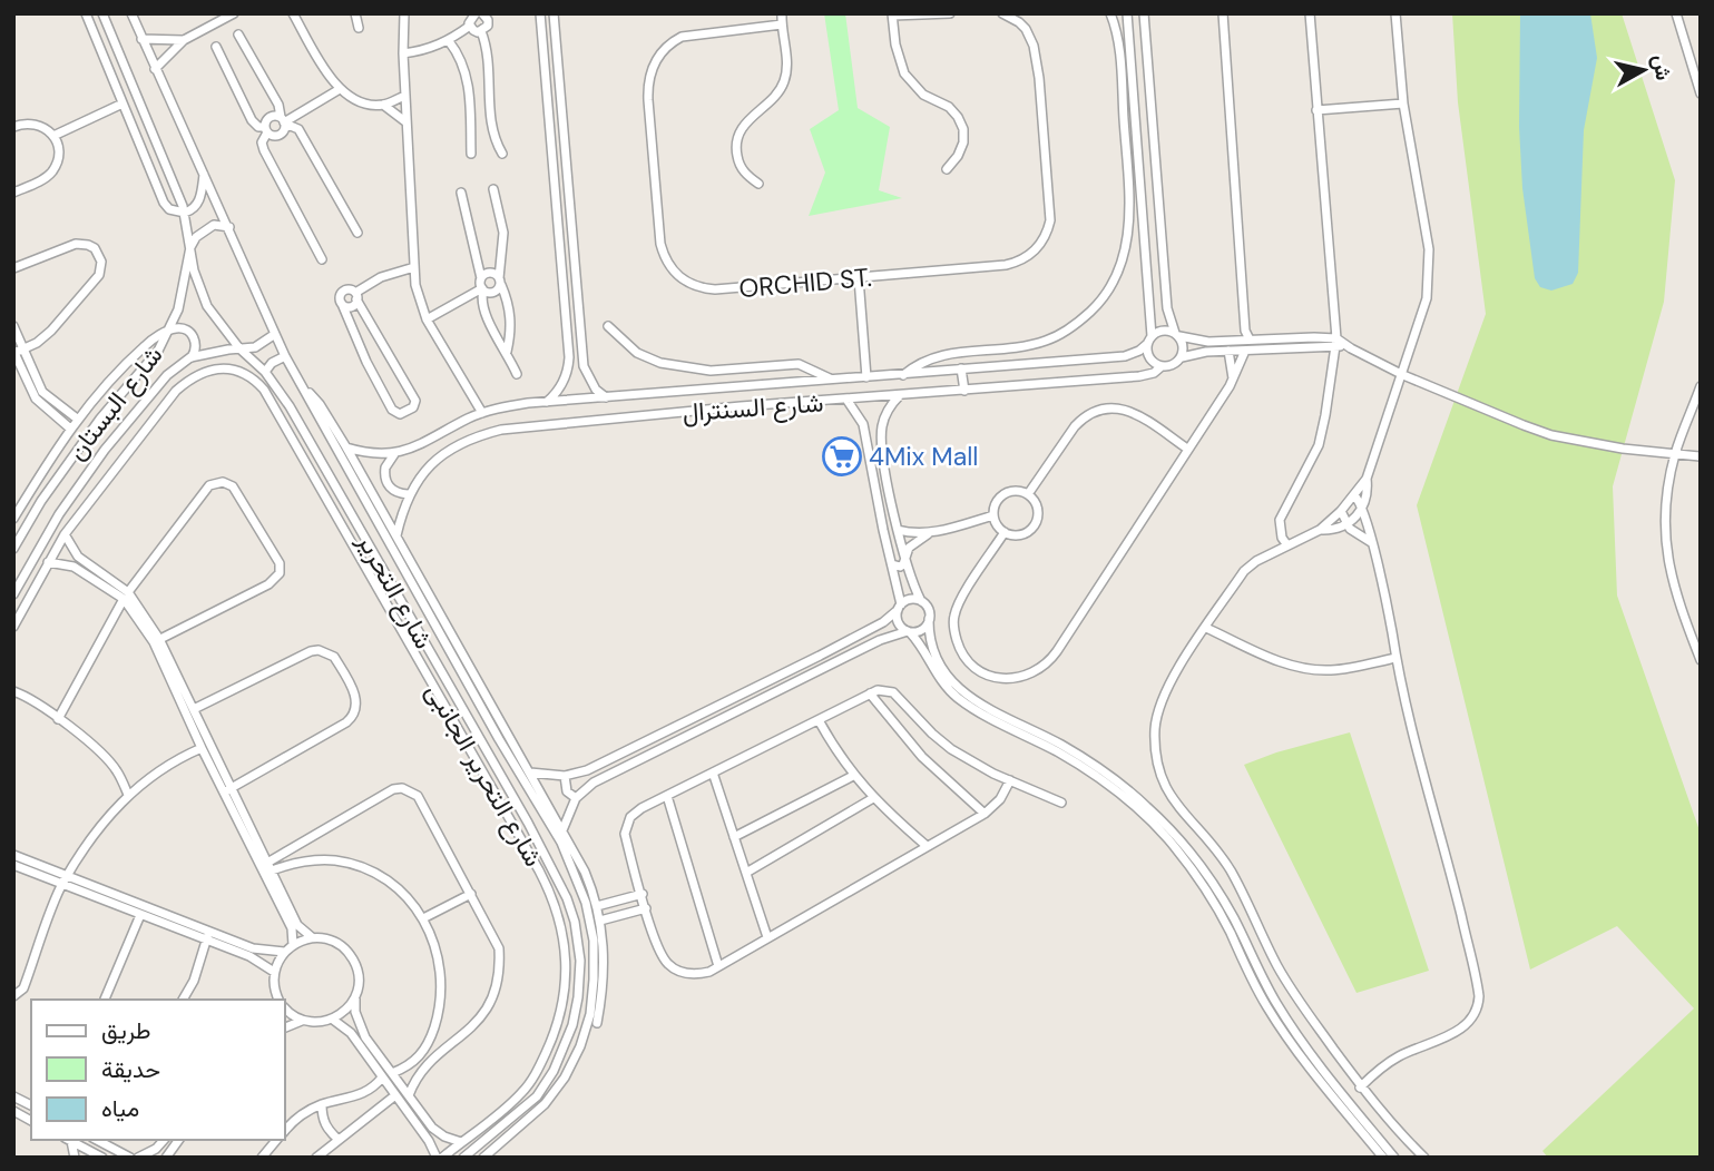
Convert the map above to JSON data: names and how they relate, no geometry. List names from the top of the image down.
{
  "streets": {
    "street": [
      "ORCHID ST.",
      "شارع البستان",
      "شارع السنترال",
      "شارع التحرير",
      "شارع التحرير الجانبى"
    ]
  },
  "crossings": [
    ["شارع البستان", "شارع التحرير"],
    ["شارع السنترال", "شارع التحرير الجانبى"],
    ["شارع التحرير", "شارع التحرير الجانبى"]
  ],
  "places": {
    "supermarket": ["4Mix Mall"]
  },
  "legend": ["طريق", "حديقة", "مياه"],
  "north": "right"
}
